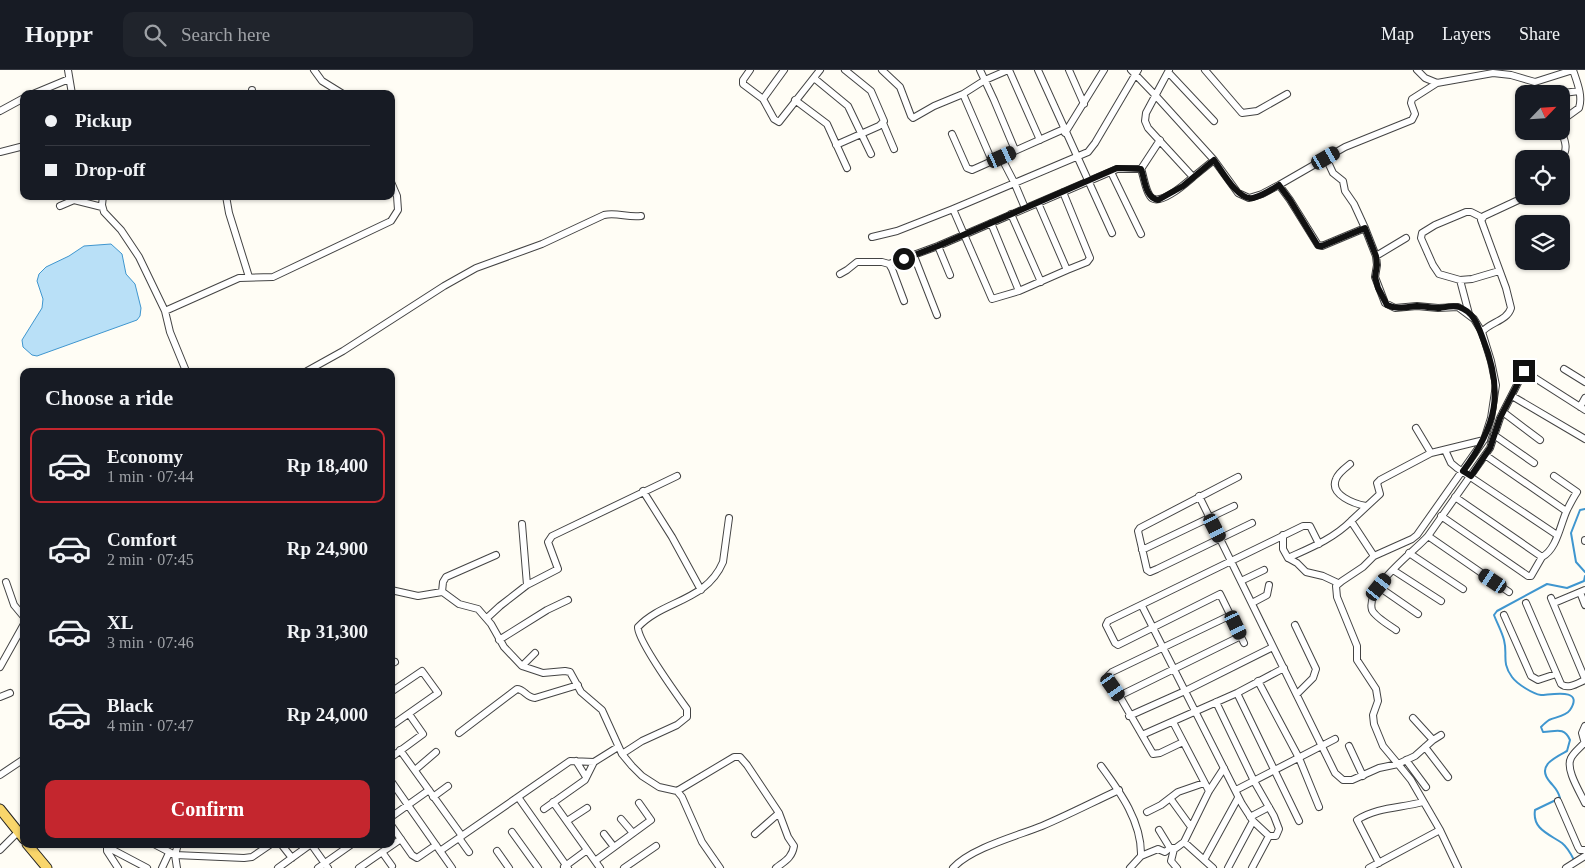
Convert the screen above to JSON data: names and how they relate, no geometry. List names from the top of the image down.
{
  "north": "top right",
  "page": {
    "header": "Hoppr",
    "search": "Search here",
    "nav": ["Map", "Layers", "Share"],
    "banner": ["Pickup", "Drop-off"],
    "heading": "Choose a ride",
    "list": [
      {
        "name": "Economy",
        "note": "1 min · 07:44",
        "value": "Rp 18,400"
      },
      {
        "name": "Comfort",
        "note": "2 min · 07:45",
        "value": "Rp 24,900"
      },
      {
        "name": "XL",
        "note": "3 min · 07:46",
        "value": "Rp 31,300"
      },
      {
        "name": "Black",
        "note": "4 min · 07:47",
        "value": "Rp 24,000"
      }
    ],
    "buttons": "Confirm"
  }
}
